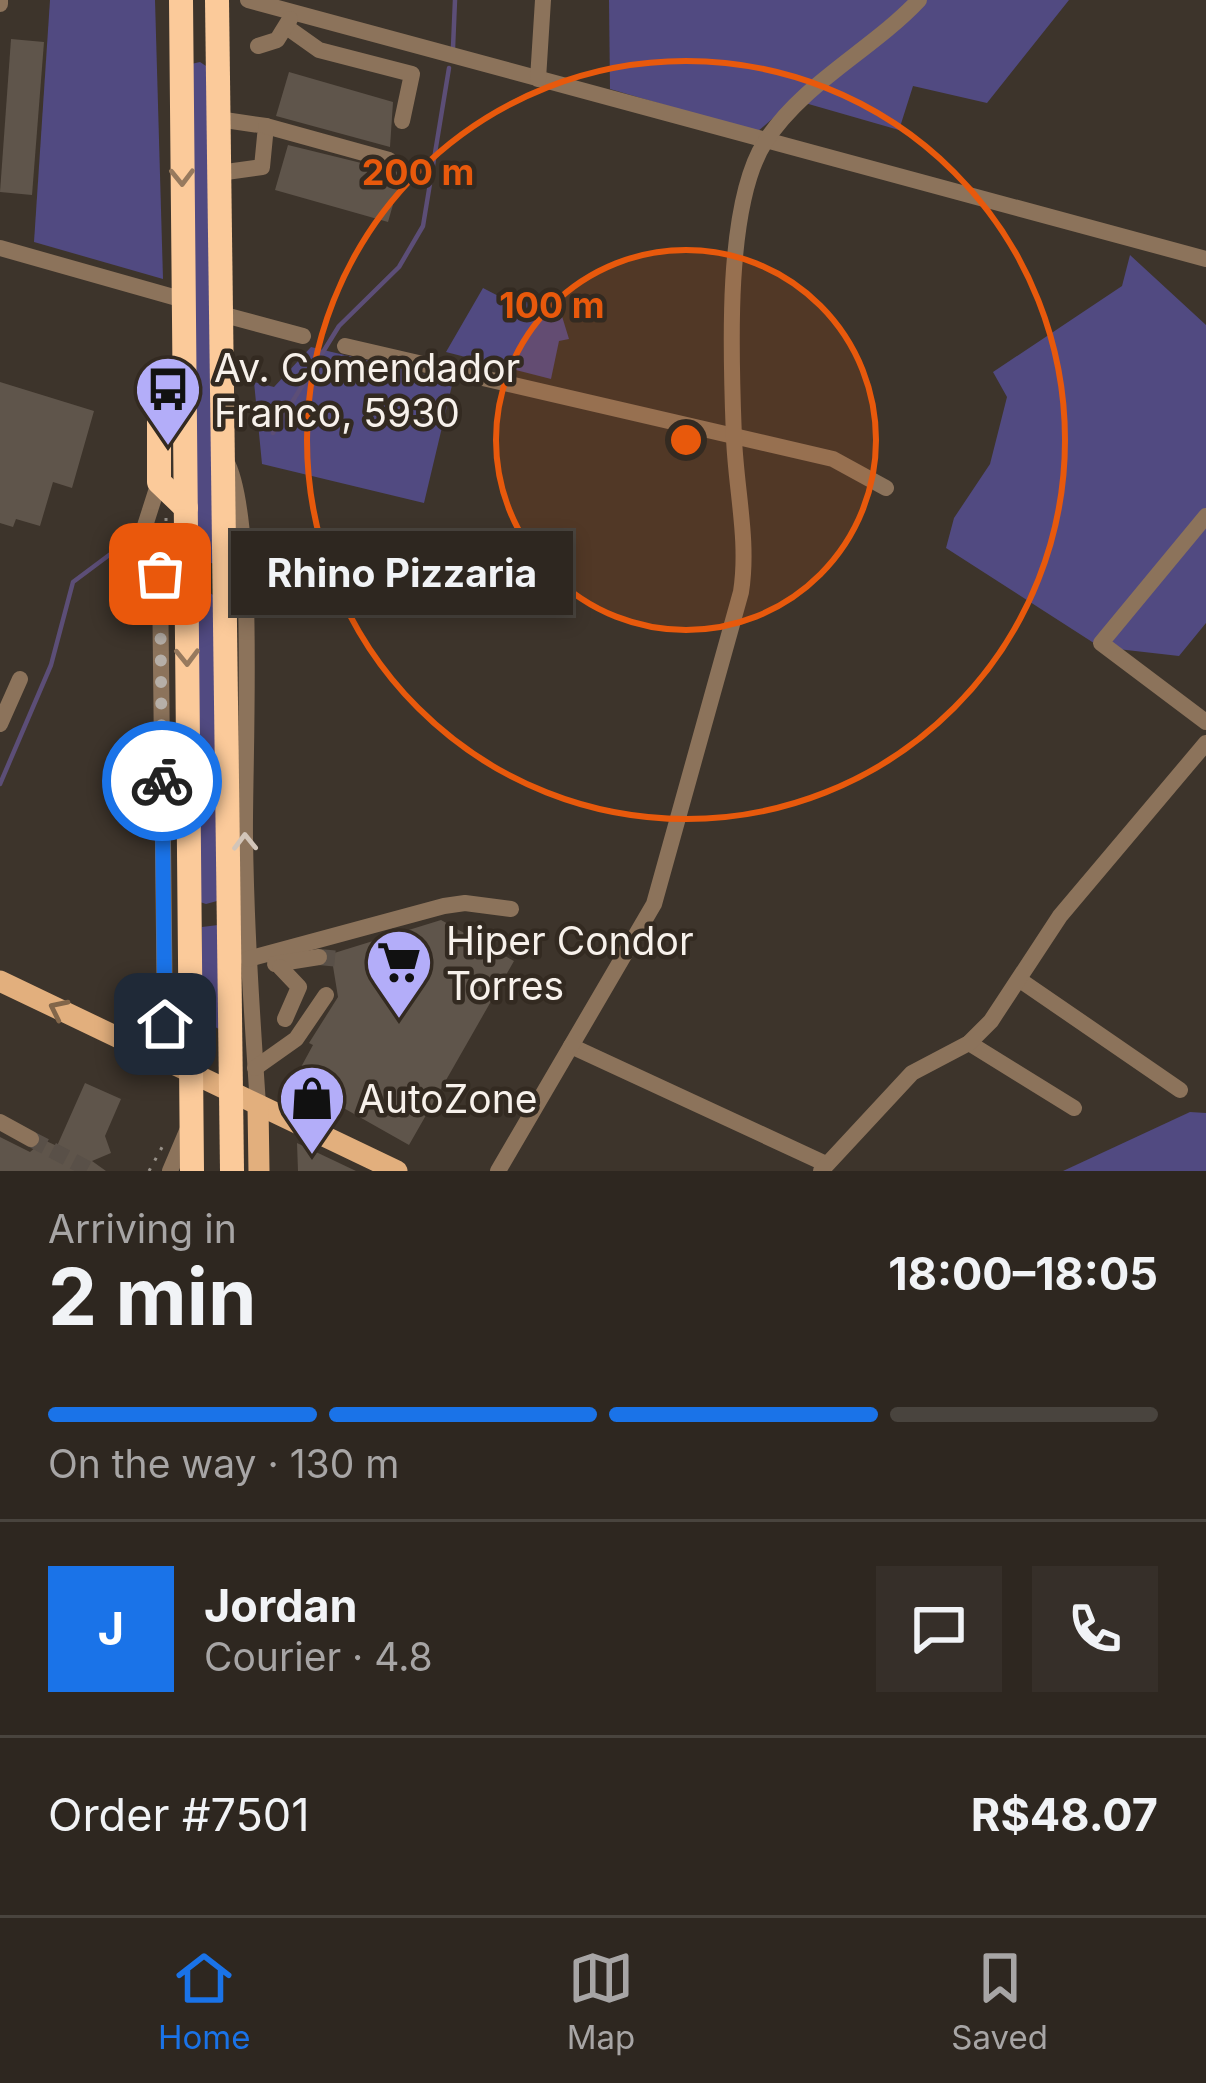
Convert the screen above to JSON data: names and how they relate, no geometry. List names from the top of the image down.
{
  "places": {
    "bus stop": ["Av. Comendador Franco, 5930"],
    "other": ["Rhino Pizzaria"],
    "supermarket": ["Hiper Condor Torres"],
    "shop": ["AutoZone"]
  },
  "page": {
    "bubble": "Rhino Pizzaria",
    "heading": ["2 min", "Arriving in", "18:00–18:05"],
    "panel": [
      "Jordan",
      "Courier · 4.8",
      "Order #7501",
      "R$48.07"
    ],
    "bar": "On the way · 130 m",
    "round": "J",
    "tabs": ["Home", "Map", "Saved"]
  },
  "rings": ["200 m", "100 m"]
}
